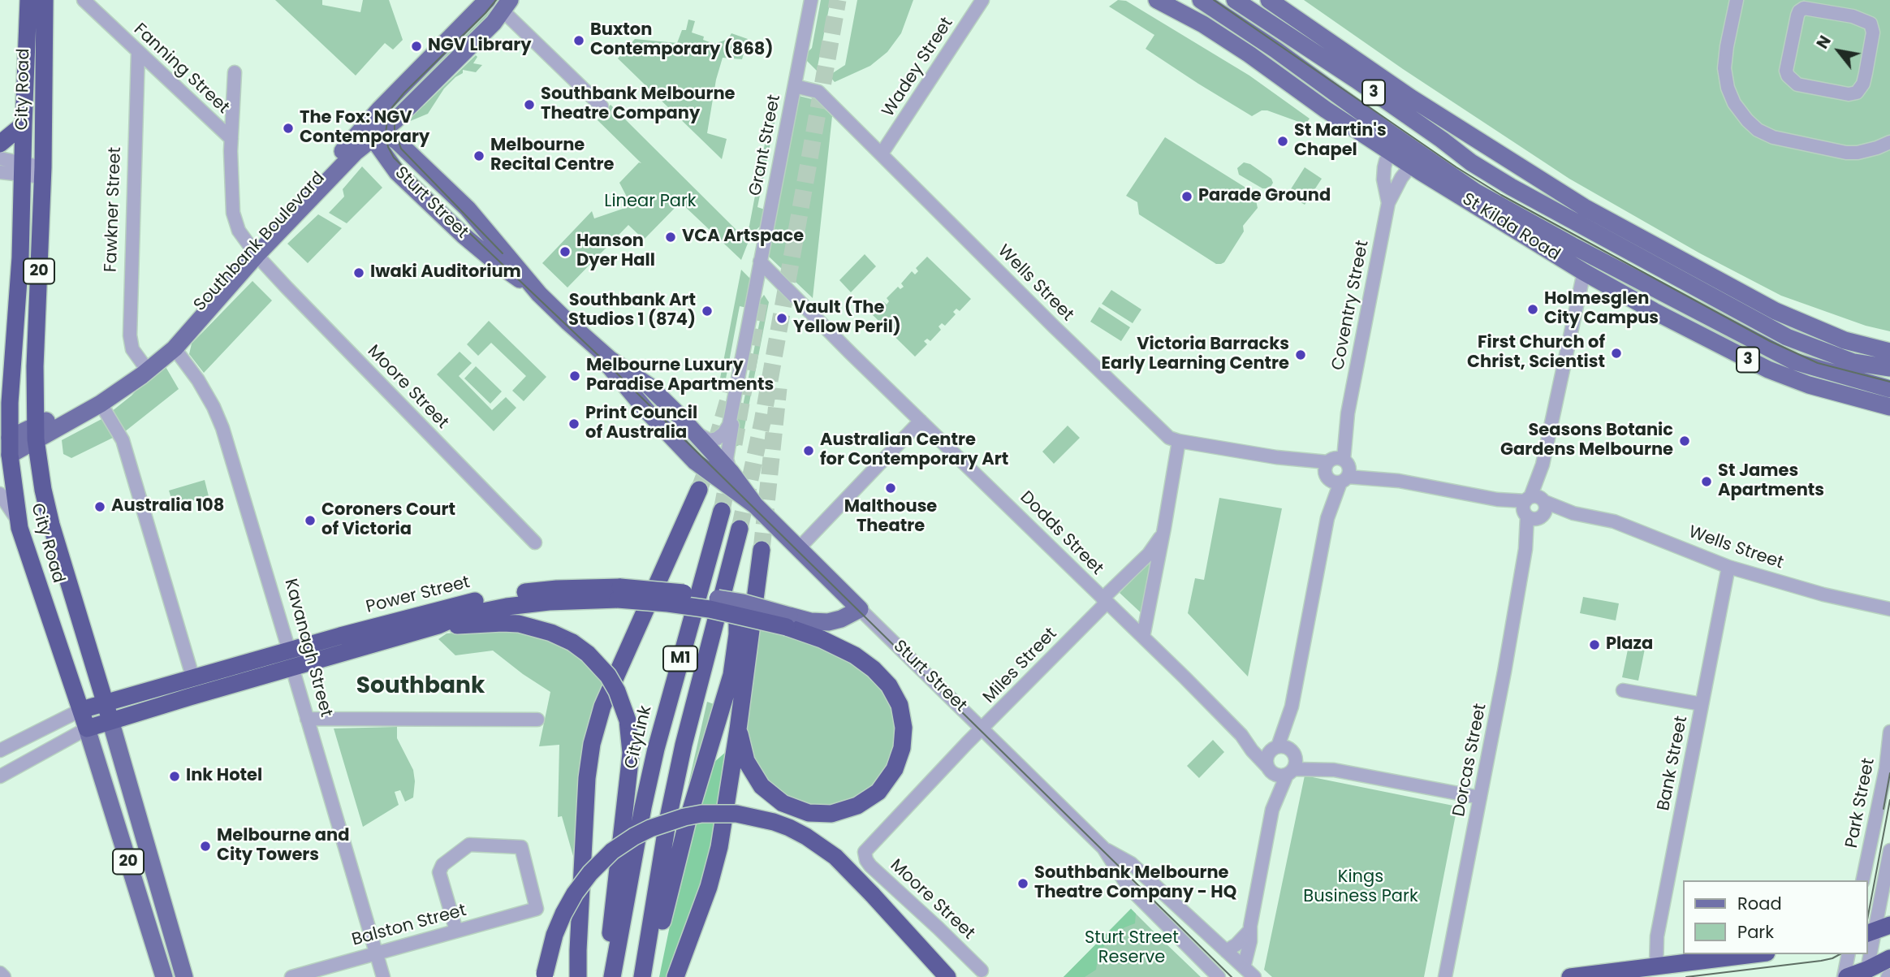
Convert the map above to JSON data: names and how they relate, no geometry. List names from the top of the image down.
{
  "streets": {
    "highway": [
      "City Road",
      "20",
      "Power Street",
      "M1",
      "CityLink"
    ],
    "main road": [
      "3",
      "Sturt Street",
      "St Kilda Road",
      "Southbank Boulevard"
    ],
    "street": [
      "Wadey Street",
      "Fanning Street",
      "Grant Street",
      "Fawkner Street",
      "Wells Street",
      "Coventry Street",
      "Moore Street",
      "Dodds Street",
      "Kavanagh Street",
      "Miles Street",
      "Dorcas Street",
      "Bank Street",
      "Park Street",
      "Balston Street"
    ]
  },
  "crossings": [
    ["Wadey Street", "Wells Street"],
    ["Fanning Street", "Fawkner Street"],
    ["City Road", "Southbank Boulevard"],
    ["City Road", "Power Street"],
    ["Grant Street", "Sturt Street"],
    ["Grant Street", "Wells Street"],
    ["Grant Street", "Dodds Street"],
    ["Sturt Street", "Southbank Boulevard"],
    ["Sturt Street", "Power Street"],
    ["Sturt Street", "Miles Street"],
    ["Fawkner Street", "Southbank Boulevard"],
    ["St Kilda Road", "Coventry Street"],
    ["St Kilda Road", "Dorcas Street"],
    ["Southbank Boulevard", "Moore Street"],
    ["Southbank Boulevard", "Kavanagh Street"],
    ["Wells Street", "Coventry Street"],
    ["Wells Street", "Miles Street"],
    ["Wells Street", "Dorcas Street"],
    ["Wells Street", "Bank Street"],
    ["Coventry Street", "Dodds Street"],
    ["Moore Street", "Miles Street"],
    ["Dodds Street", "Miles Street"],
    ["Dodds Street", "Dorcas Street"],
    ["Power Street", "Kavanagh Street"],
    ["Kavanagh Street", "Balston Street"]
  ],
  "districts": ["Southbank"],
  "parks": ["Linear Park", "Kings Business Park", "Sturt Street Reserve"],
  "places": [
    "Buxton Contemporary (868)",
    "NGV Library",
    "Southbank Melbourne Theatre Company",
    "The Fox: NGV Contemporary",
    "St Martin's Chapel",
    "Melbourne Recital Centre",
    "Parade Ground",
    "VCA Artspace",
    "Hanson Dyer Hall",
    "Iwaki Auditorium",
    "Holmesglen City Campus",
    "Southbank Art Studios 1 (874)",
    "Vault (The Yellow Peril)",
    "First Church of Christ, Scientist",
    "Victoria Barracks Early Learning Centre",
    "Melbourne Luxury Paradise Apartments",
    "Print Council of Australia",
    "Seasons Botanic Gardens Melbourne",
    "Australian Centre for Contemporary Art",
    "St James Apartments",
    "Malthouse Theatre",
    "Australia 108",
    "Coroners Court of Victoria",
    "Plaza",
    "Ink Hotel",
    "Melbourne and City Towers",
    "Southbank Melbourne Theatre Company - HQ"
  ],
  "legend": ["Road", "Park"],
  "north": "top left"
}
